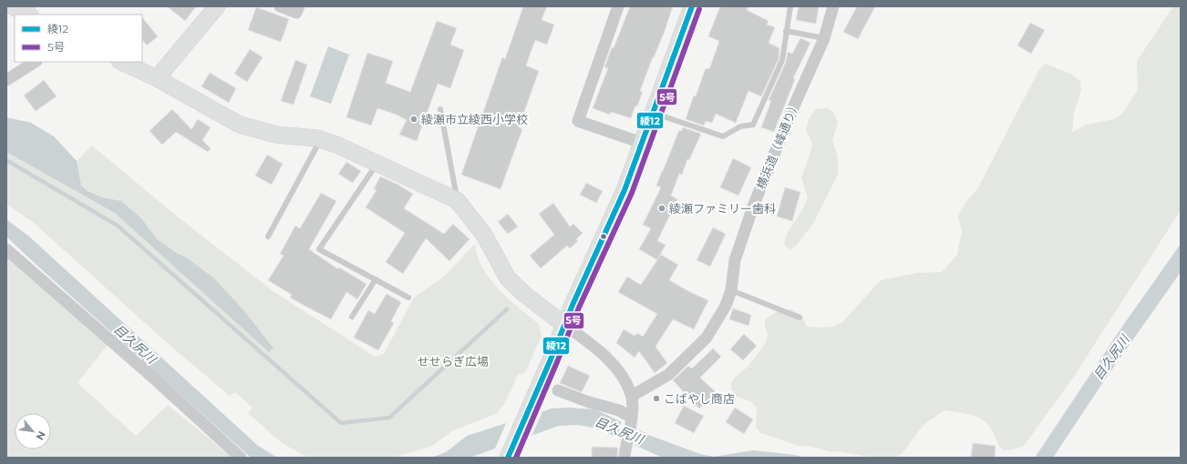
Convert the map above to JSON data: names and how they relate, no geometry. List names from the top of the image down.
{
  "streets": {
    "street": ["横浜道（峰通り）"]
  },
  "water": ["目久尻川"],
  "parks": ["せせらぎ広場"],
  "places": ["綾瀬市立綾西小学校", "綾瀬ファミリー歯科", "こばやし商店"],
  "lines": ["transit line 綾12", "transit line 5号"],
  "legend": ["綾12", "5号"],
  "north": "bottom right"
}
